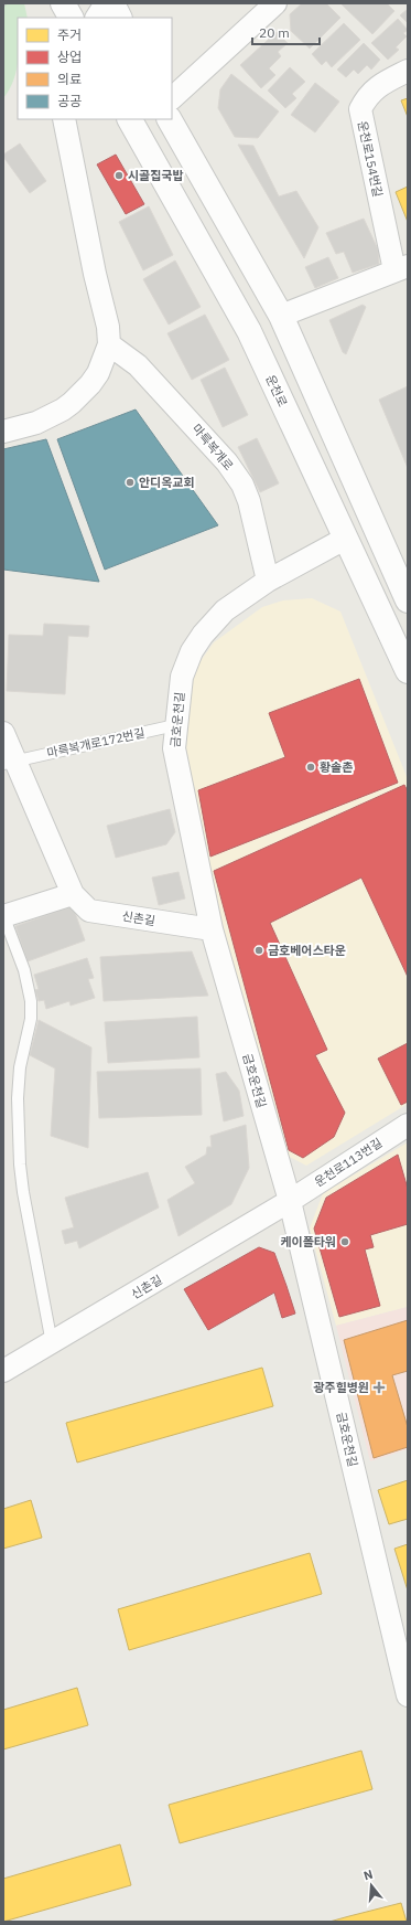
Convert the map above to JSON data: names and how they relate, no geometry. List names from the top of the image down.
{
  "streets": {
    "street": [
      "운천로154번길",
      "운천로",
      "마륵복개로",
      "금호운천길",
      "신촌길",
      "운천로113번길"
    ],
    "lane": ["마륵복개로172번길"]
  },
  "crossings": [
    ["운천로", "금호운천길"],
    ["마륵복개로", "금호운천길"],
    ["금호운천길", "마륵복개로172번길"],
    ["금호운천길", "신촌길"],
    ["금호운천길", "운천로113번길"],
    ["신촌길", "운천로113번길"]
  ],
  "places": {
    "other": [
      "시골집국밥",
      "안디옥교회",
      "황솔촌",
      "금호베어스타운",
      "케이폴타워"
    ],
    "health": ["광주힐병원"]
  },
  "legend": [
    "주거",
    "상업",
    "의료",
    "공공"
  ],
  "scale_bar": "20 m",
  "north": "top"
}
